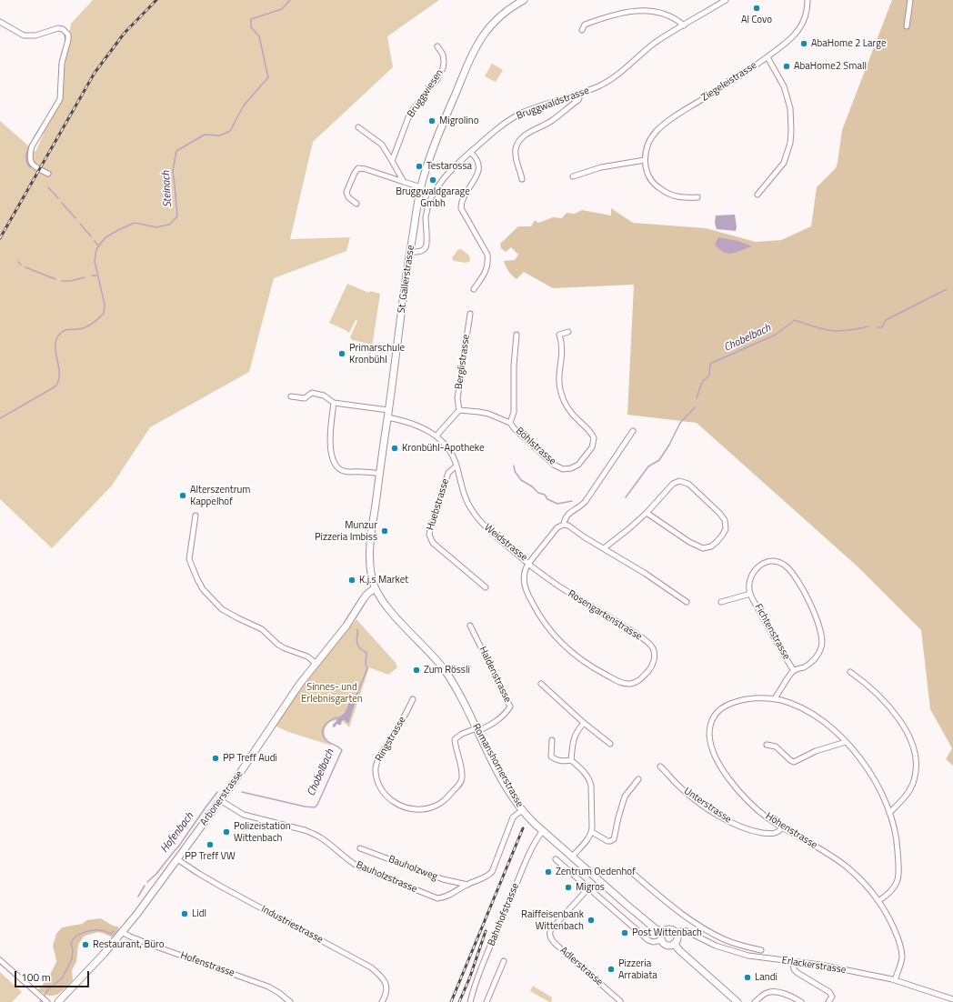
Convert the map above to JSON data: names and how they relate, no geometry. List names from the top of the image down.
{
  "streets": {
    "main road": ["St. Gallerstrasse", "Romanshornerstrasse", "Arbonerstrasse"],
    "street": [
      "Ziegeleistrasse",
      "Bruggwiesen",
      "Bruggwaldstrasse",
      "Berglistrasse",
      "Böhlstrasse",
      "Huebstrasse",
      "Weidstrasse",
      "Rosengartenstrasse",
      "Fichtenstrasse",
      "Haldenstrasse",
      "Ringstrasse",
      "Unterstrasse",
      "Höhenstrasse",
      "Bauholzweg",
      "Bauholzstrasse",
      "Bahnhofstrasse",
      "Industriestrasse",
      "Hofenstrasse",
      "Erlackerstrasse",
      "Adlerstrasse"
    ]
  },
  "crossings": [
    ["Bruggwaldstrasse", "St. Gallerstrasse"],
    ["St. Gallerstrasse", "Weidstrasse"],
    ["St. Gallerstrasse", "Romanshornerstrasse"],
    ["St. Gallerstrasse", "Arbonerstrasse"],
    ["Berglistrasse", "Böhlstrasse"],
    ["Huebstrasse", "Weidstrasse"],
    ["Weidstrasse", "Rosengartenstrasse"],
    ["Fichtenstrasse", "Höhenstrasse"],
    ["Haldenstrasse", "Ringstrasse"],
    ["Haldenstrasse", "Romanshornerstrasse"],
    ["Ringstrasse", "Romanshornerstrasse"],
    ["Romanshornerstrasse", "Arbonerstrasse"],
    ["Romanshornerstrasse", "Bauholzstrasse"],
    ["Romanshornerstrasse", "Bahnhofstrasse"],
    ["Romanshornerstrasse", "Erlackerstrasse"],
    ["Arbonerstrasse", "Bauholzstrasse"],
    ["Arbonerstrasse", "Industriestrasse"],
    ["Arbonerstrasse", "Hofenstrasse"],
    ["Unterstrasse", "Höhenstrasse"],
    ["Höhenstrasse", "Erlackerstrasse"],
    ["Bauholzweg", "Bauholzstrasse"]
  ],
  "water": ["Steinach", "Chobelbach", "Hofenbach"],
  "parks": ["Sinnes- und Erlebnisgarten"],
  "places": [
    "Al Covo",
    "AbaHome 2 Large",
    "AbaHome2 Small",
    "Migrolino",
    "Testarossa",
    "Bruggwaldgarage Gmbh",
    "Primarschule Kronbühl",
    "Kronbühl-Apotheke",
    "Alterszentrum Kappelhof",
    "Munzur Pizzeria Imbiss",
    "K.j.s Market",
    "Zum Rössli",
    "PP Treff Audi",
    "Polizeistation Wittenbach",
    "PP Treff VW",
    "Zentrum Oedenhof",
    "Migros",
    "Lidl",
    "Raiffeisenbank Wittenbach",
    "Post Wittenbach",
    "Restaurant, Büro",
    "Pizzeria Arrabiata",
    "Landi"
  ],
  "scale_bar": "100 m"
}
